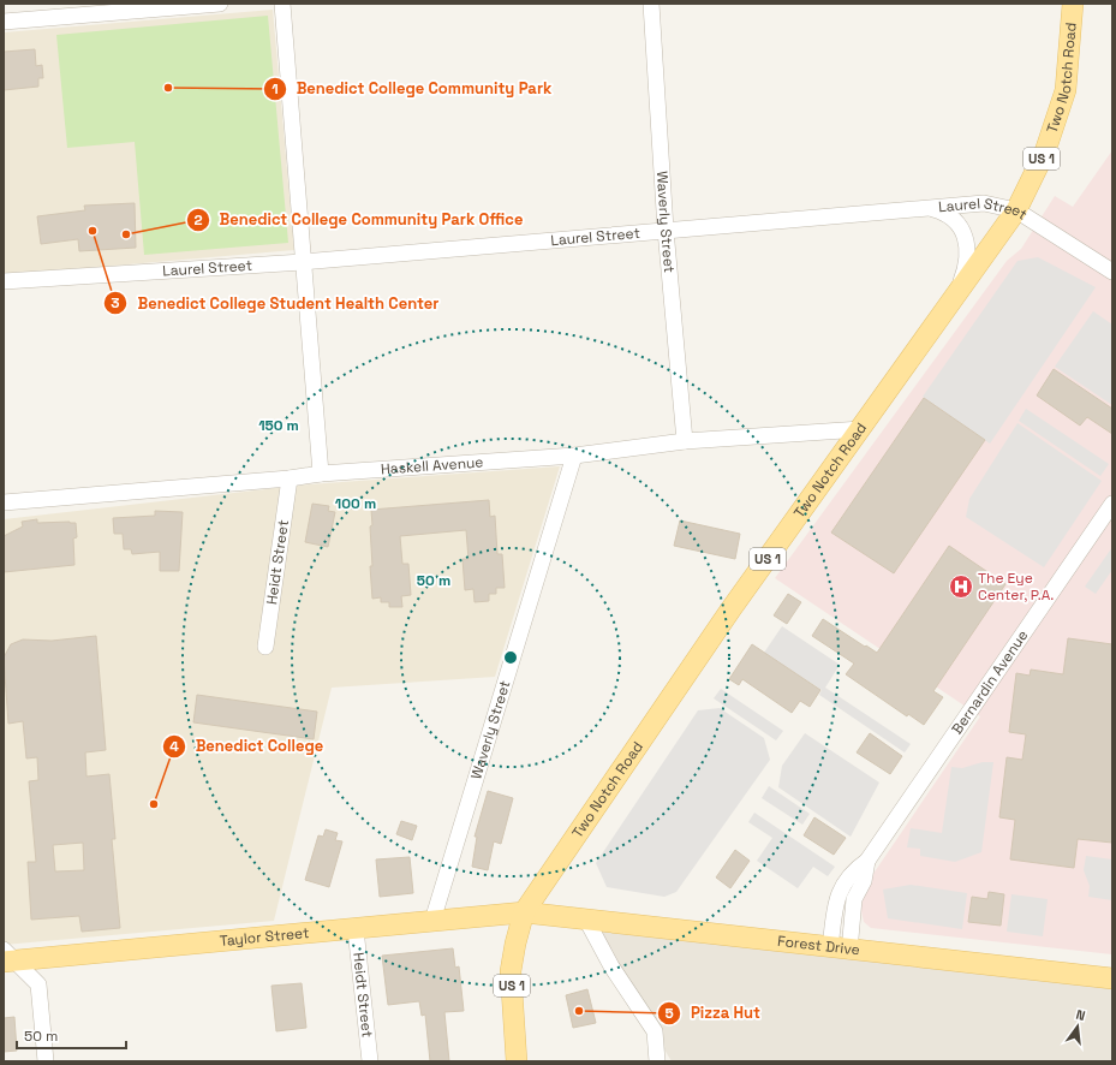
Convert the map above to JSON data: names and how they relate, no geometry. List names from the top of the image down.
{
  "streets": {
    "main road": [
      "Two Notch Road",
      "US 1",
      "Taylor Street",
      "Forest Drive"
    ],
    "street": [
      "Laurel Street",
      "Waverly Street",
      "Haskell Avenue",
      "Heidt Street",
      "Bernardin Avenue"
    ]
  },
  "crossings": [
    ["Two Notch Road", "US 1"],
    ["Two Notch Road", "Laurel Street"],
    ["Two Notch Road", "Haskell Avenue"],
    ["Two Notch Road", "Taylor Street"],
    ["Two Notch Road", "Forest Drive"],
    ["US 1", "Taylor Street"],
    ["US 1", "Forest Drive"],
    ["Laurel Street", "Waverly Street"],
    ["Waverly Street", "Haskell Avenue"],
    ["Waverly Street", "Taylor Street"],
    ["Haskell Avenue", "Heidt Street"],
    ["Heidt Street", "Taylor Street"],
    ["Bernardin Avenue", "Forest Drive"],
    ["Taylor Street", "Forest Drive"]
  ],
  "places": {
    "other": [
      "Benedict College Community Park",
      "Benedict College Student Health Center",
      "Benedict College Community Park Office",
      "Benedict College",
      "Pizza Hut"
    ],
    "hospital": ["The Eye Center, P.A."]
  },
  "scale_bar": "50 m",
  "north": "top",
  "rings": ["150 m", "100 m", "50 m"]
}
